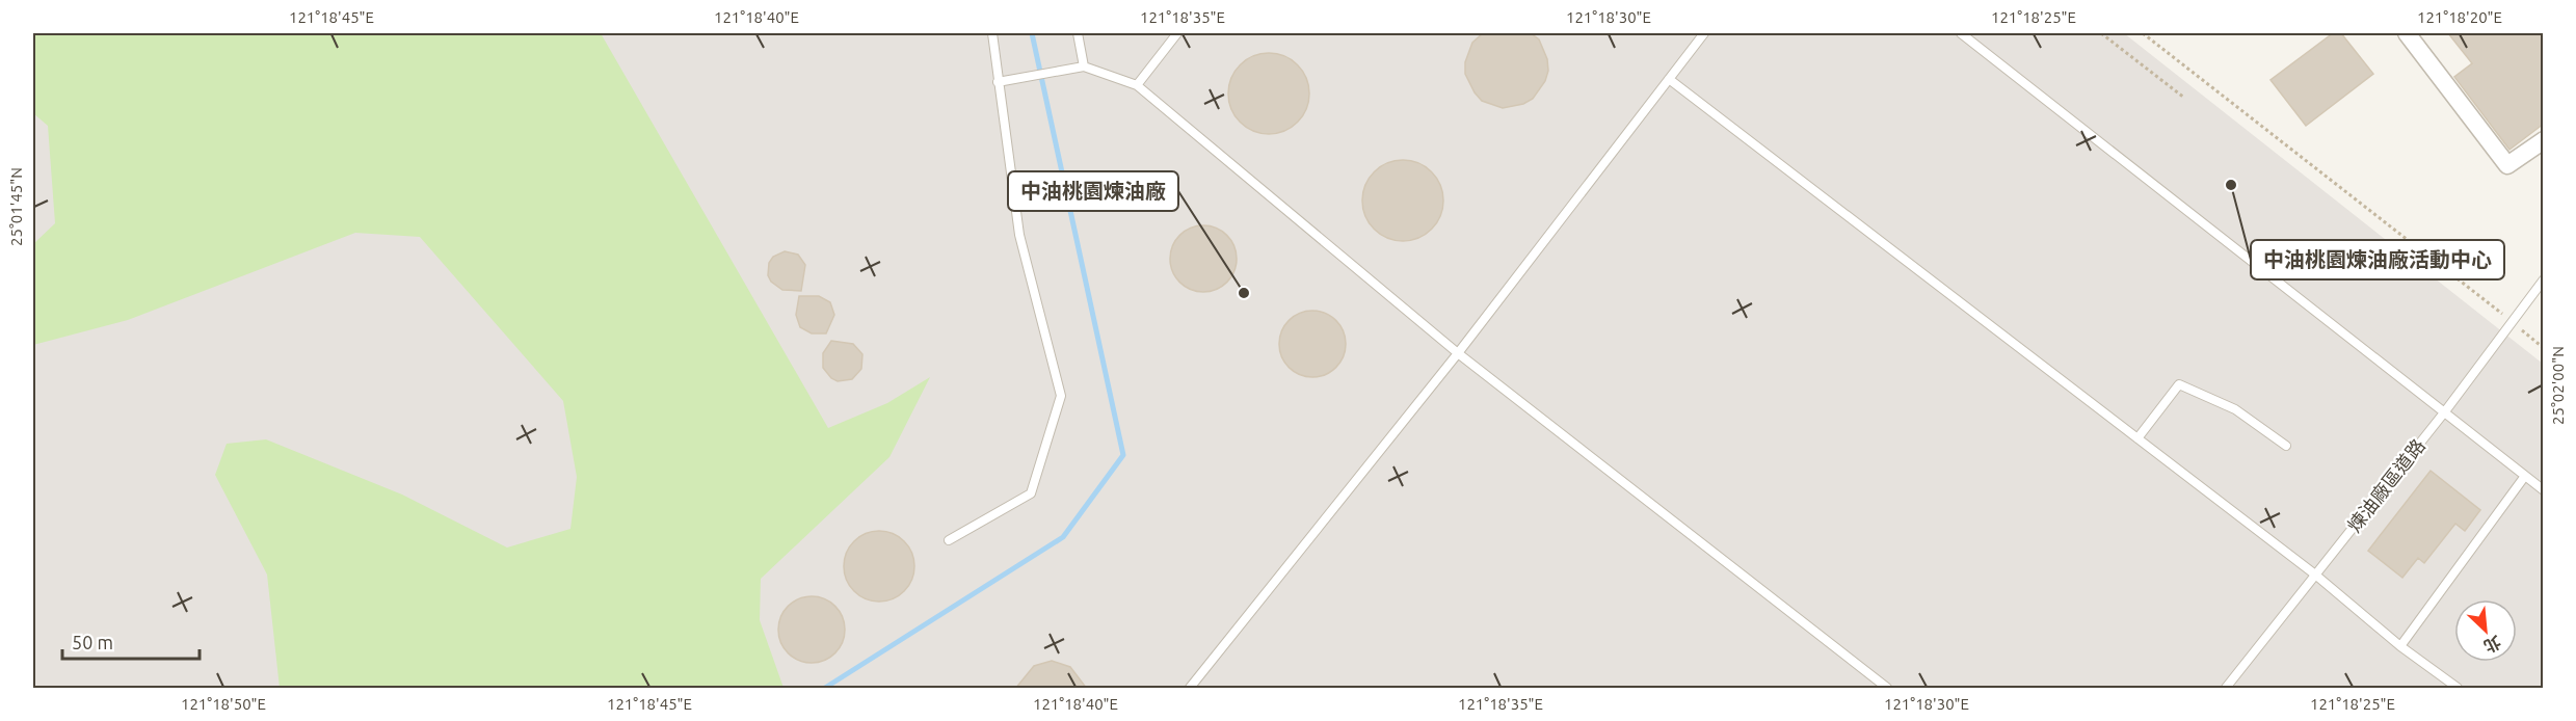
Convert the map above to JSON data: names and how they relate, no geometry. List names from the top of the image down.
{
  "streets": {
    "lane": ["煉油廠區道路"]
  },
  "places": ["中油桃園煉油廠活動中心", "中油桃園煉油廠"],
  "scale_bar": "50 m",
  "north": "bottom right",
  "coordinates": [
    "121°18'45\"E",
    "121°18'40\"E",
    "121°18'35\"E",
    "121°18'30\"E",
    "121°18'25\"E",
    "121°18'20\"E",
    "25°01'45\"N",
    "25°02'00\"N",
    "121°18'50\"E"
  ]
}
